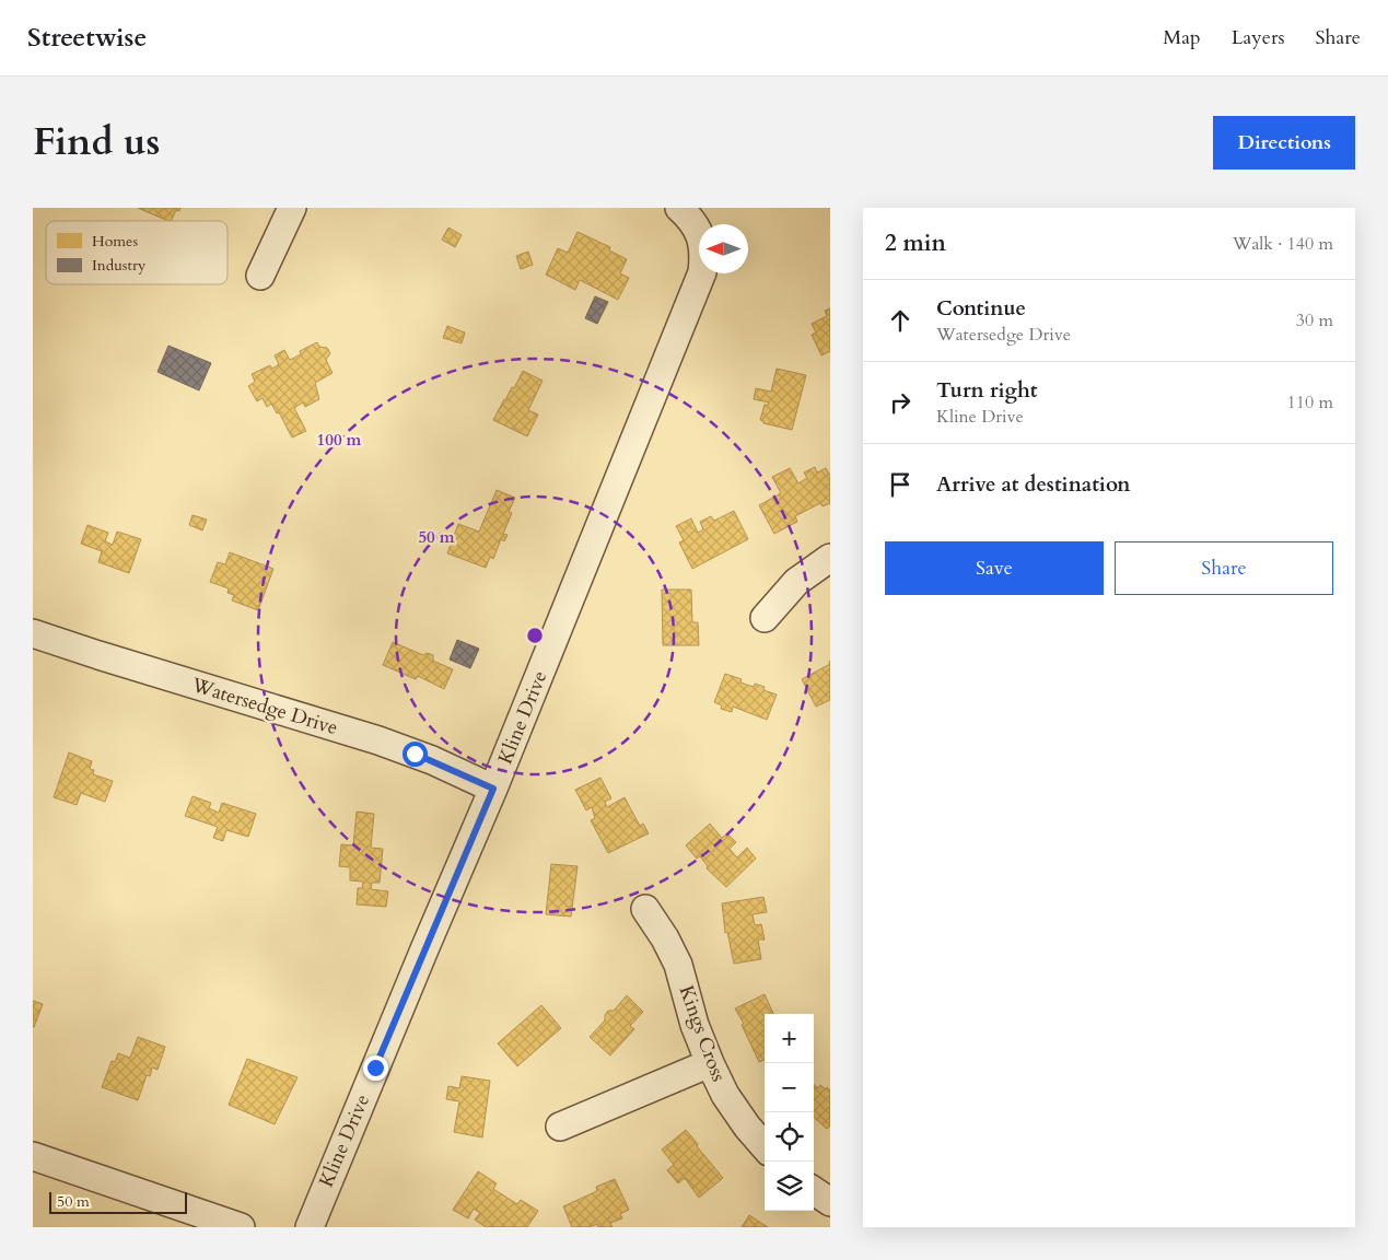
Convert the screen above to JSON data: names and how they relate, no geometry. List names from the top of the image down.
{
  "streets": {
    "street": ["Watersedge Drive", "Kline Drive", "Kings Cross"]
  },
  "crossings": [
    ["Watersedge Drive", "Kline Drive"]
  ],
  "legend": ["Homes", "Industry"],
  "scale_bar": "50 m",
  "north": "left",
  "page": {
    "header": "Streetwise",
    "nav": ["Map", "Layers", "Share"],
    "title": "Find us",
    "buttons": [
      "Directions",
      ["Save", "Share"]
    ],
    "heading": ["2 min", "Walk · 140 m"],
    "list": [
      ["Continue", "Watersedge Drive", "30 m"],
      ["Turn right", "Kline Drive", "110 m"],
      "Arrive at destination"
    ],
    "map_buttons": ["+", "−"],
    "scale": "50 m"
  },
  "rings": ["100 m", "50 m"]
}
